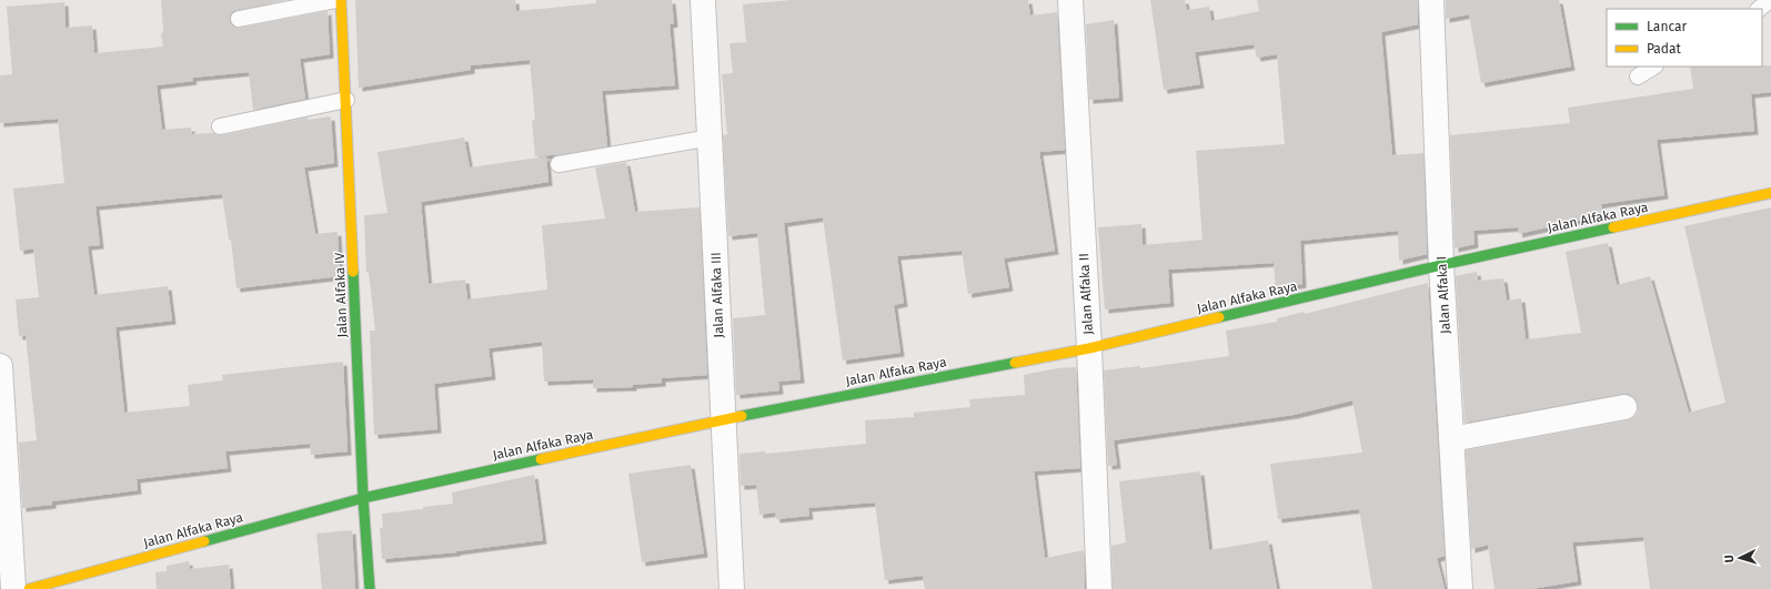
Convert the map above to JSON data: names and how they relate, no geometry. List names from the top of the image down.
{
  "streets": {
    "street": [
      "Jalan Alfaka Raya",
      "Jalan Alfaka II",
      "Jalan Alfaka IV",
      "Jalan Alfaka III",
      "Jalan Alfaka I"
    ]
  },
  "crossings": [
    ["Jalan Alfaka Raya", "Jalan Alfaka II"],
    ["Jalan Alfaka Raya", "Jalan Alfaka IV"],
    ["Jalan Alfaka Raya", "Jalan Alfaka III"],
    ["Jalan Alfaka Raya", "Jalan Alfaka I"]
  ],
  "legend": ["Lancar", "Padat"],
  "north": "left"
}
